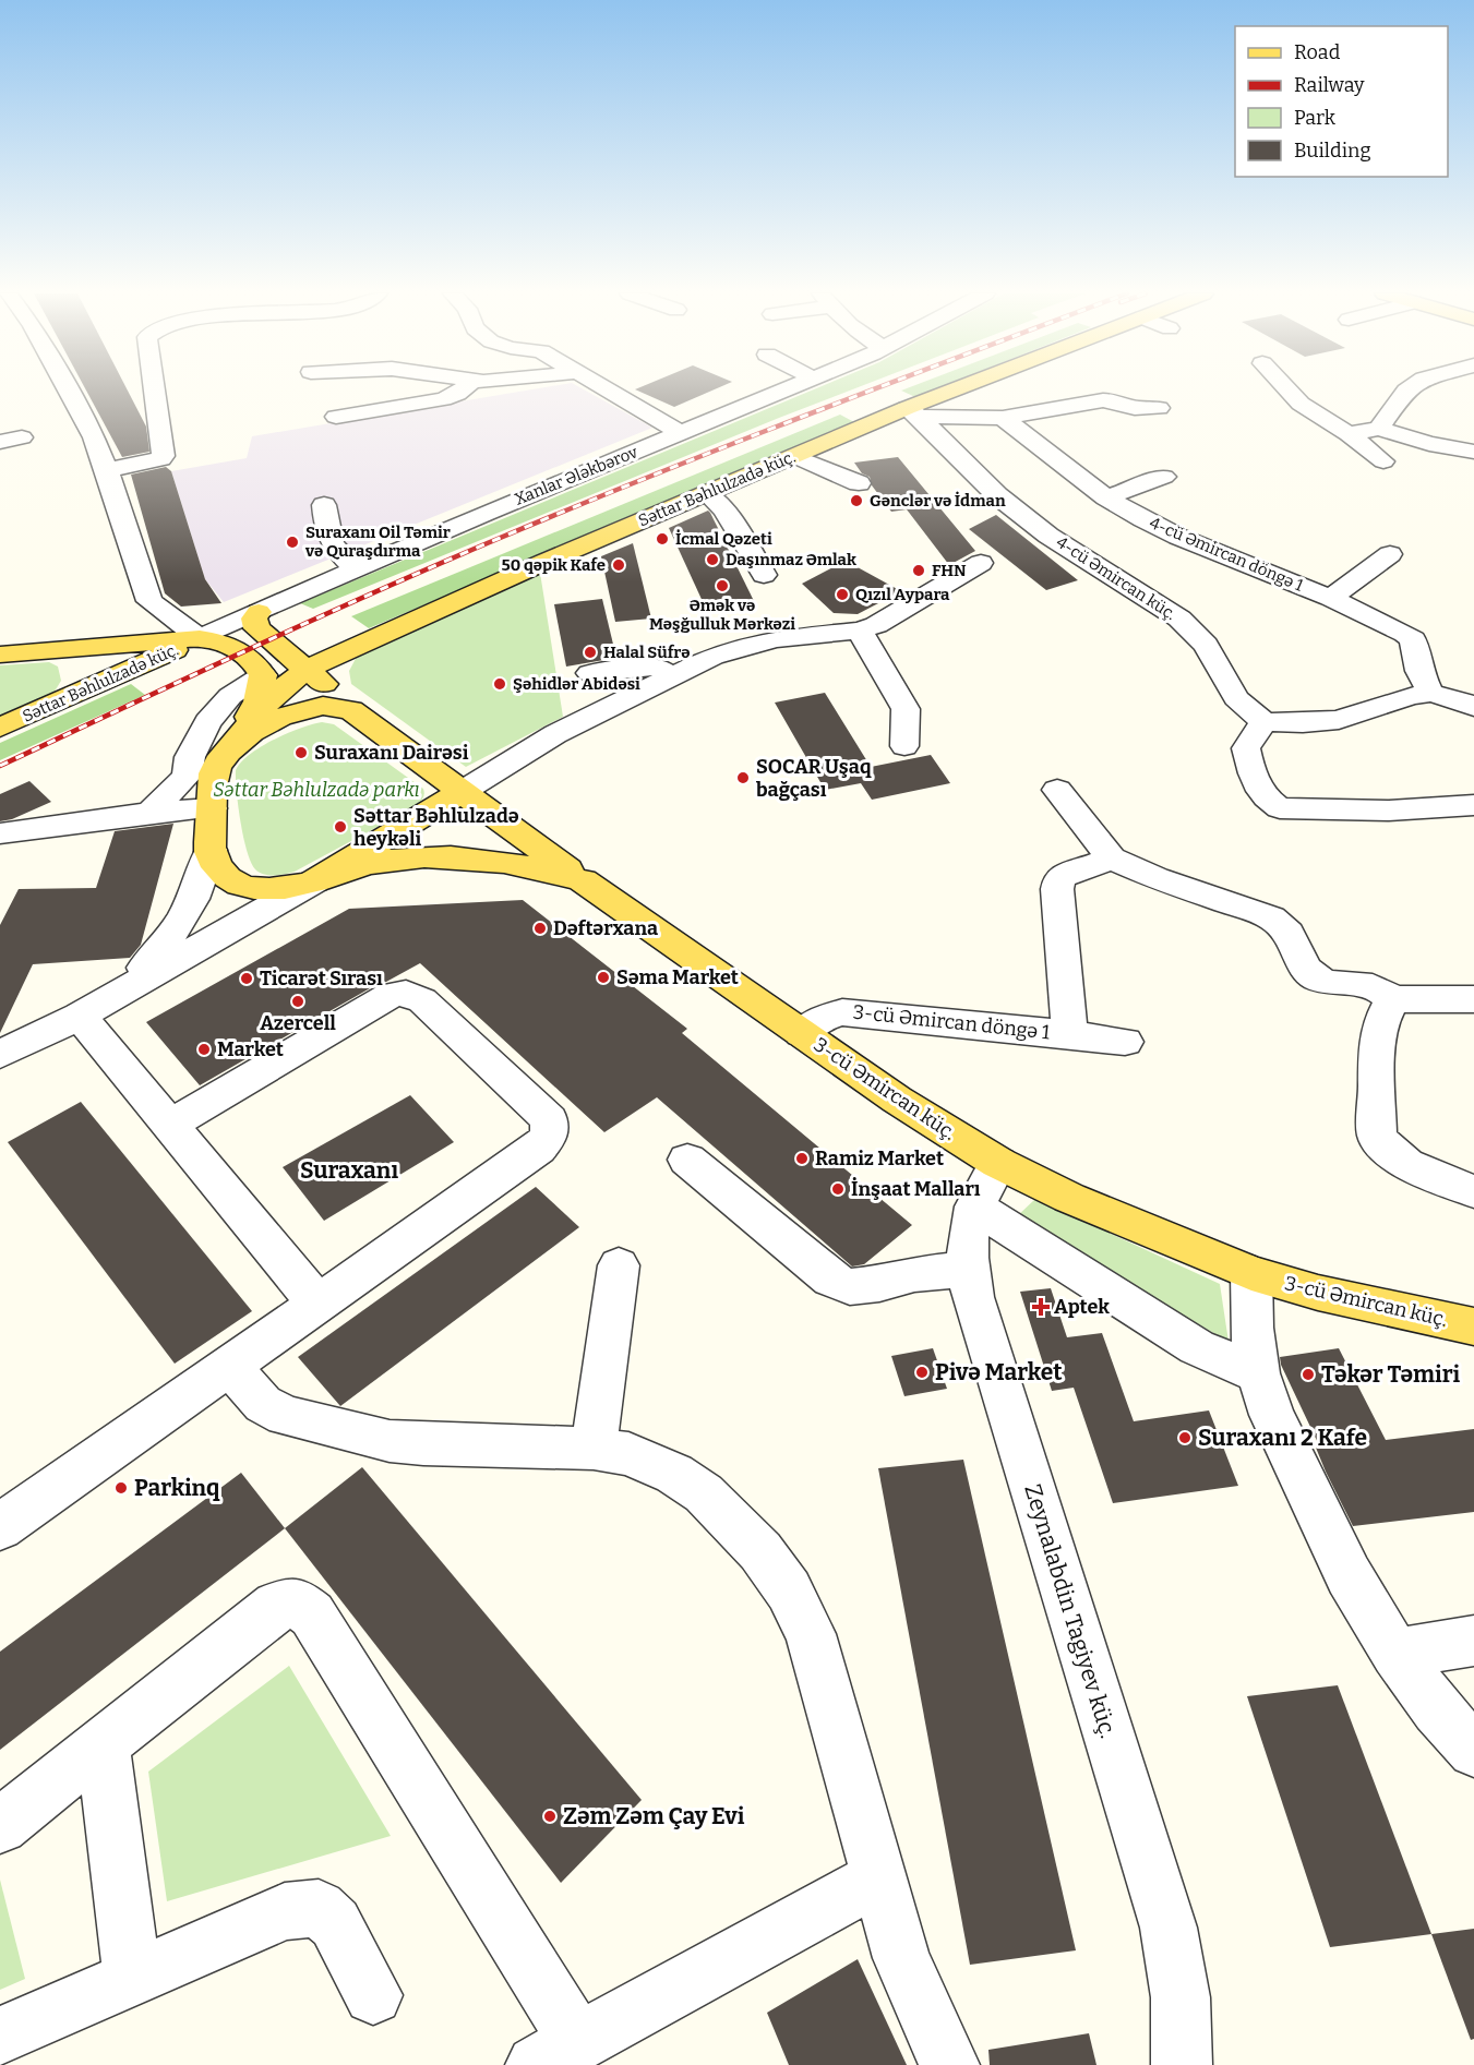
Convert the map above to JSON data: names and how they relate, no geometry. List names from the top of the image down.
{
  "streets": {
    "main road": ["Səttar Bəhlulzadə küç.", "3-cü Əmircan küç."],
    "street": [
      "Xanlar Ələkbərov",
      "4-cü Əmircan döngə 1",
      "4-cü Əmircan küç.",
      "3-cü Əmircan döngə 1",
      "Zeynalabdin Tagiyev küç."
    ]
  },
  "crossings": [
    ["Xanlar Ələkbərov", "Səttar Bəhlulzadə küç."],
    ["Səttar Bəhlulzadə küç.", "4-cü Əmircan küç."],
    ["3-cü Əmircan döngə 1", "3-cü Əmircan küç."],
    ["3-cü Əmircan küç.", "Zeynalabdin Tagiyev küç."]
  ],
  "districts": ["Suraxanı"],
  "parks": ["Səttar Bəhlulzadə parkı"],
  "places": {
    "other": [
      "Gənclər və İdman",
      "İcmal Qəzeti",
      "Suraxanı Oil Təmir və Quraşdırma",
      "Daşınmaz Əmlak",
      "50 qəpik Kafe",
      "FHN",
      "Əmək və Məşğulluk Mərkəzi",
      "Qızıl Aypara",
      "Halal Süfrə",
      "Şəhidlər Abidəsi",
      "Suraxanı Dairəsi",
      "SOCAR Uşaq bağçası",
      "Səttar Bəhlulzadə heykəli",
      "Dəftərxana",
      "Səma Market",
      "Ticarət Sırası",
      "Azercell",
      "Market",
      "Ramiz Market",
      "İnşaat Malları",
      "Pivə Market",
      "Təkər Təmiri",
      "Suraxanı 2 Kafe",
      "Parkinq",
      "Zəm Zəm Çay Evi"
    ],
    "health": ["Aptek"]
  },
  "legend": [
    "Road",
    "Railway",
    "Park",
    "Building"
  ]
}
